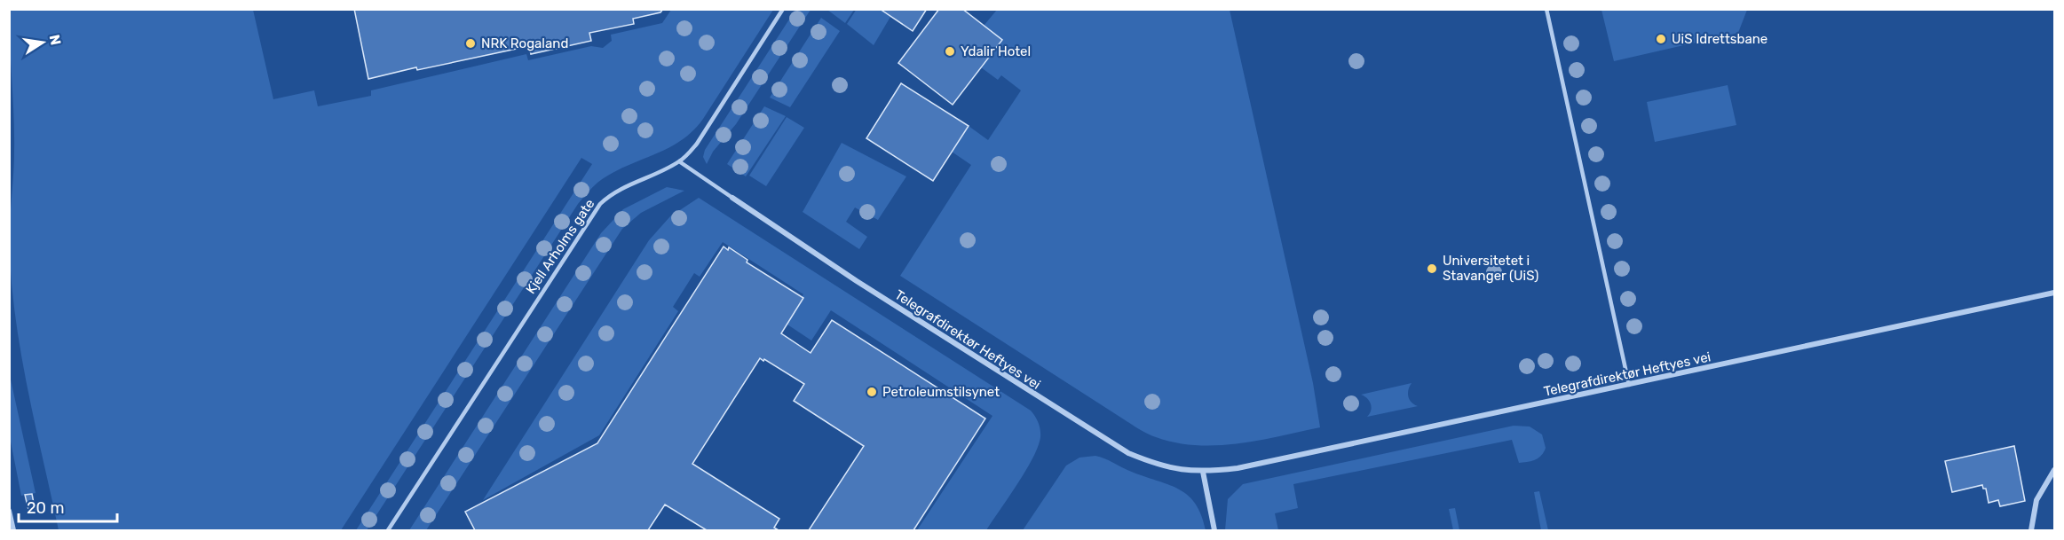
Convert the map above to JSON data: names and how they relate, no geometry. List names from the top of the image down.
{
  "streets": {
    "street": ["Telegrafdirektør Heftyes vei"],
    "lane": ["Kjell Arholms gate"]
  },
  "places": [
    "UiS Idrettsbane",
    "NRK Rogaland",
    "Ydalir Hotel",
    "Universitetet i Stavanger (UiS)",
    "Petroleumstilsynet"
  ],
  "scale_bar": "20 m",
  "north": "right"
}
